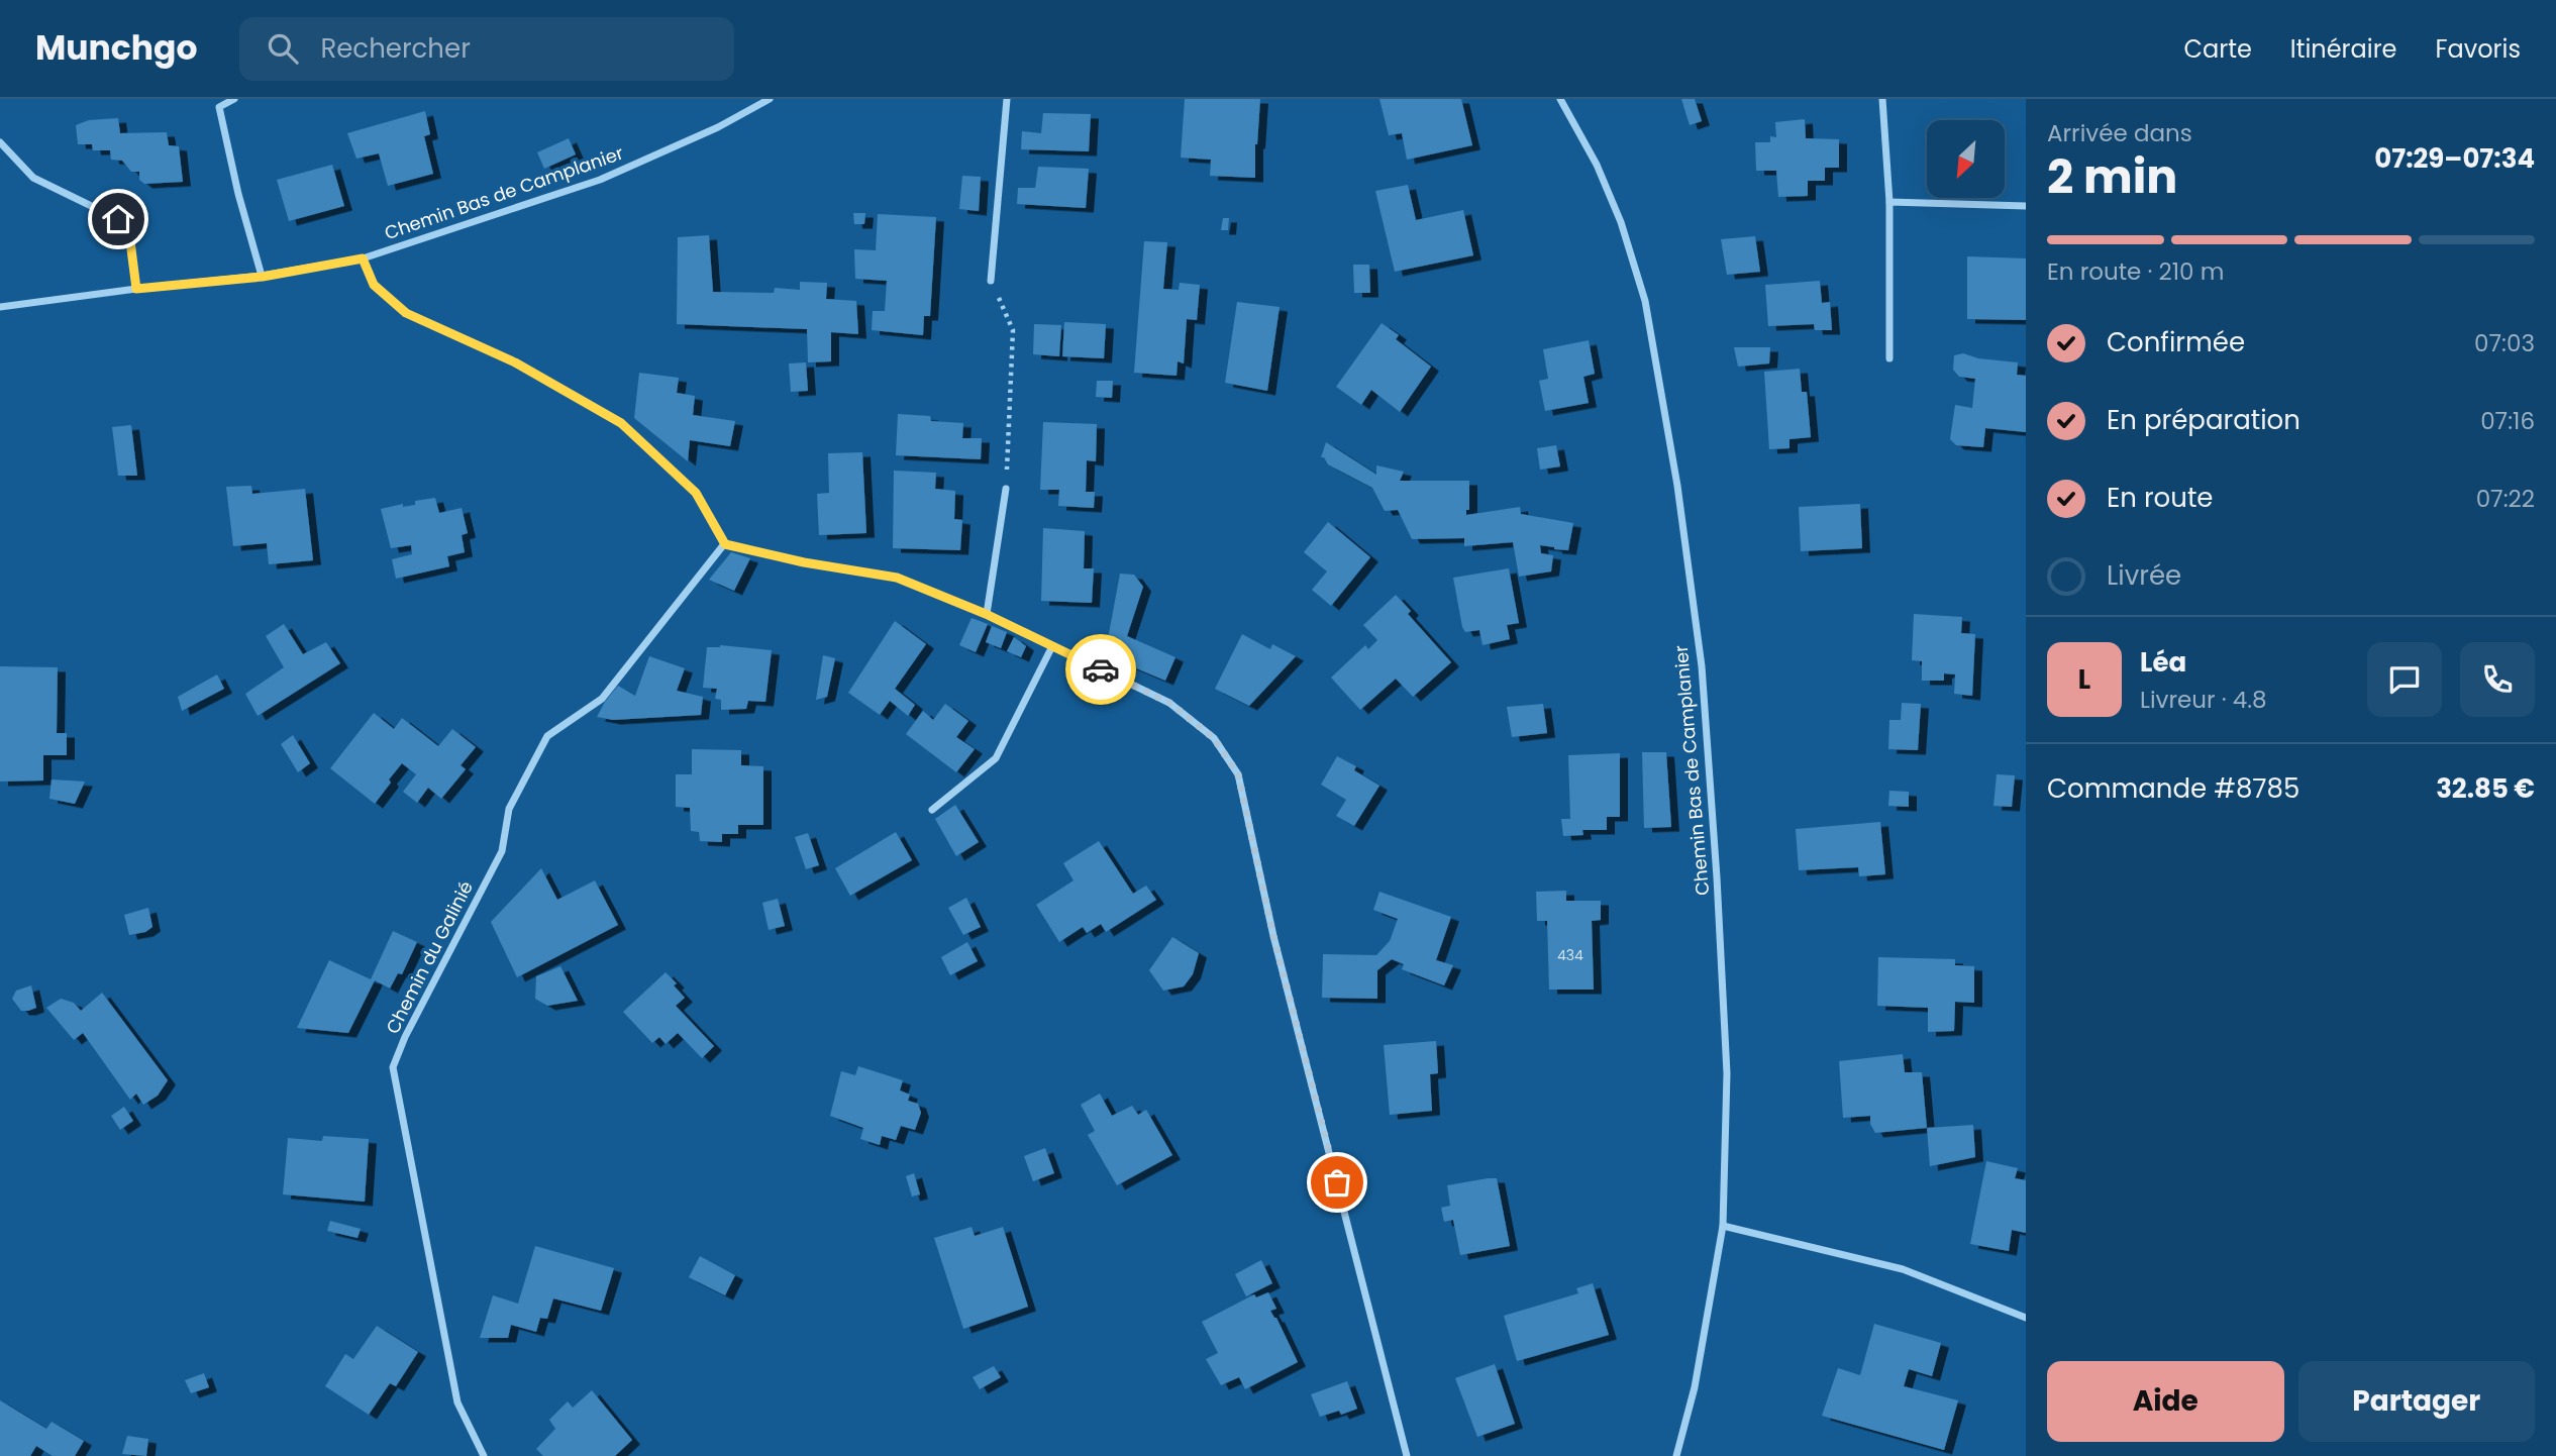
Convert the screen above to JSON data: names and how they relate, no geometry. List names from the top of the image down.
{
  "streets": {
    "street": ["Chemin Bas de Camplanier", "Chemin du Galinié"]
  },
  "house_numbers": ["434"],
  "north": "bottom left",
  "page": {
    "header": "Munchgo",
    "search": "Rechercher",
    "nav": ["Carte", "Itinéraire", "Favoris"],
    "heading": ["2 min", "Arrivée dans", "07:29–07:34"],
    "panel": [
      "Léa",
      "Livreur · 4.8",
      "Commande #8785",
      "32.85 €"
    ],
    "bar": "En route · 210 m",
    "list": [
      ["Confirmée", "07:03"],
      ["En préparation", "07:16"],
      ["En route", "07:22"],
      "Livrée"
    ],
    "round": "L",
    "buttons": ["Aide", "Partager"]
  }
}
